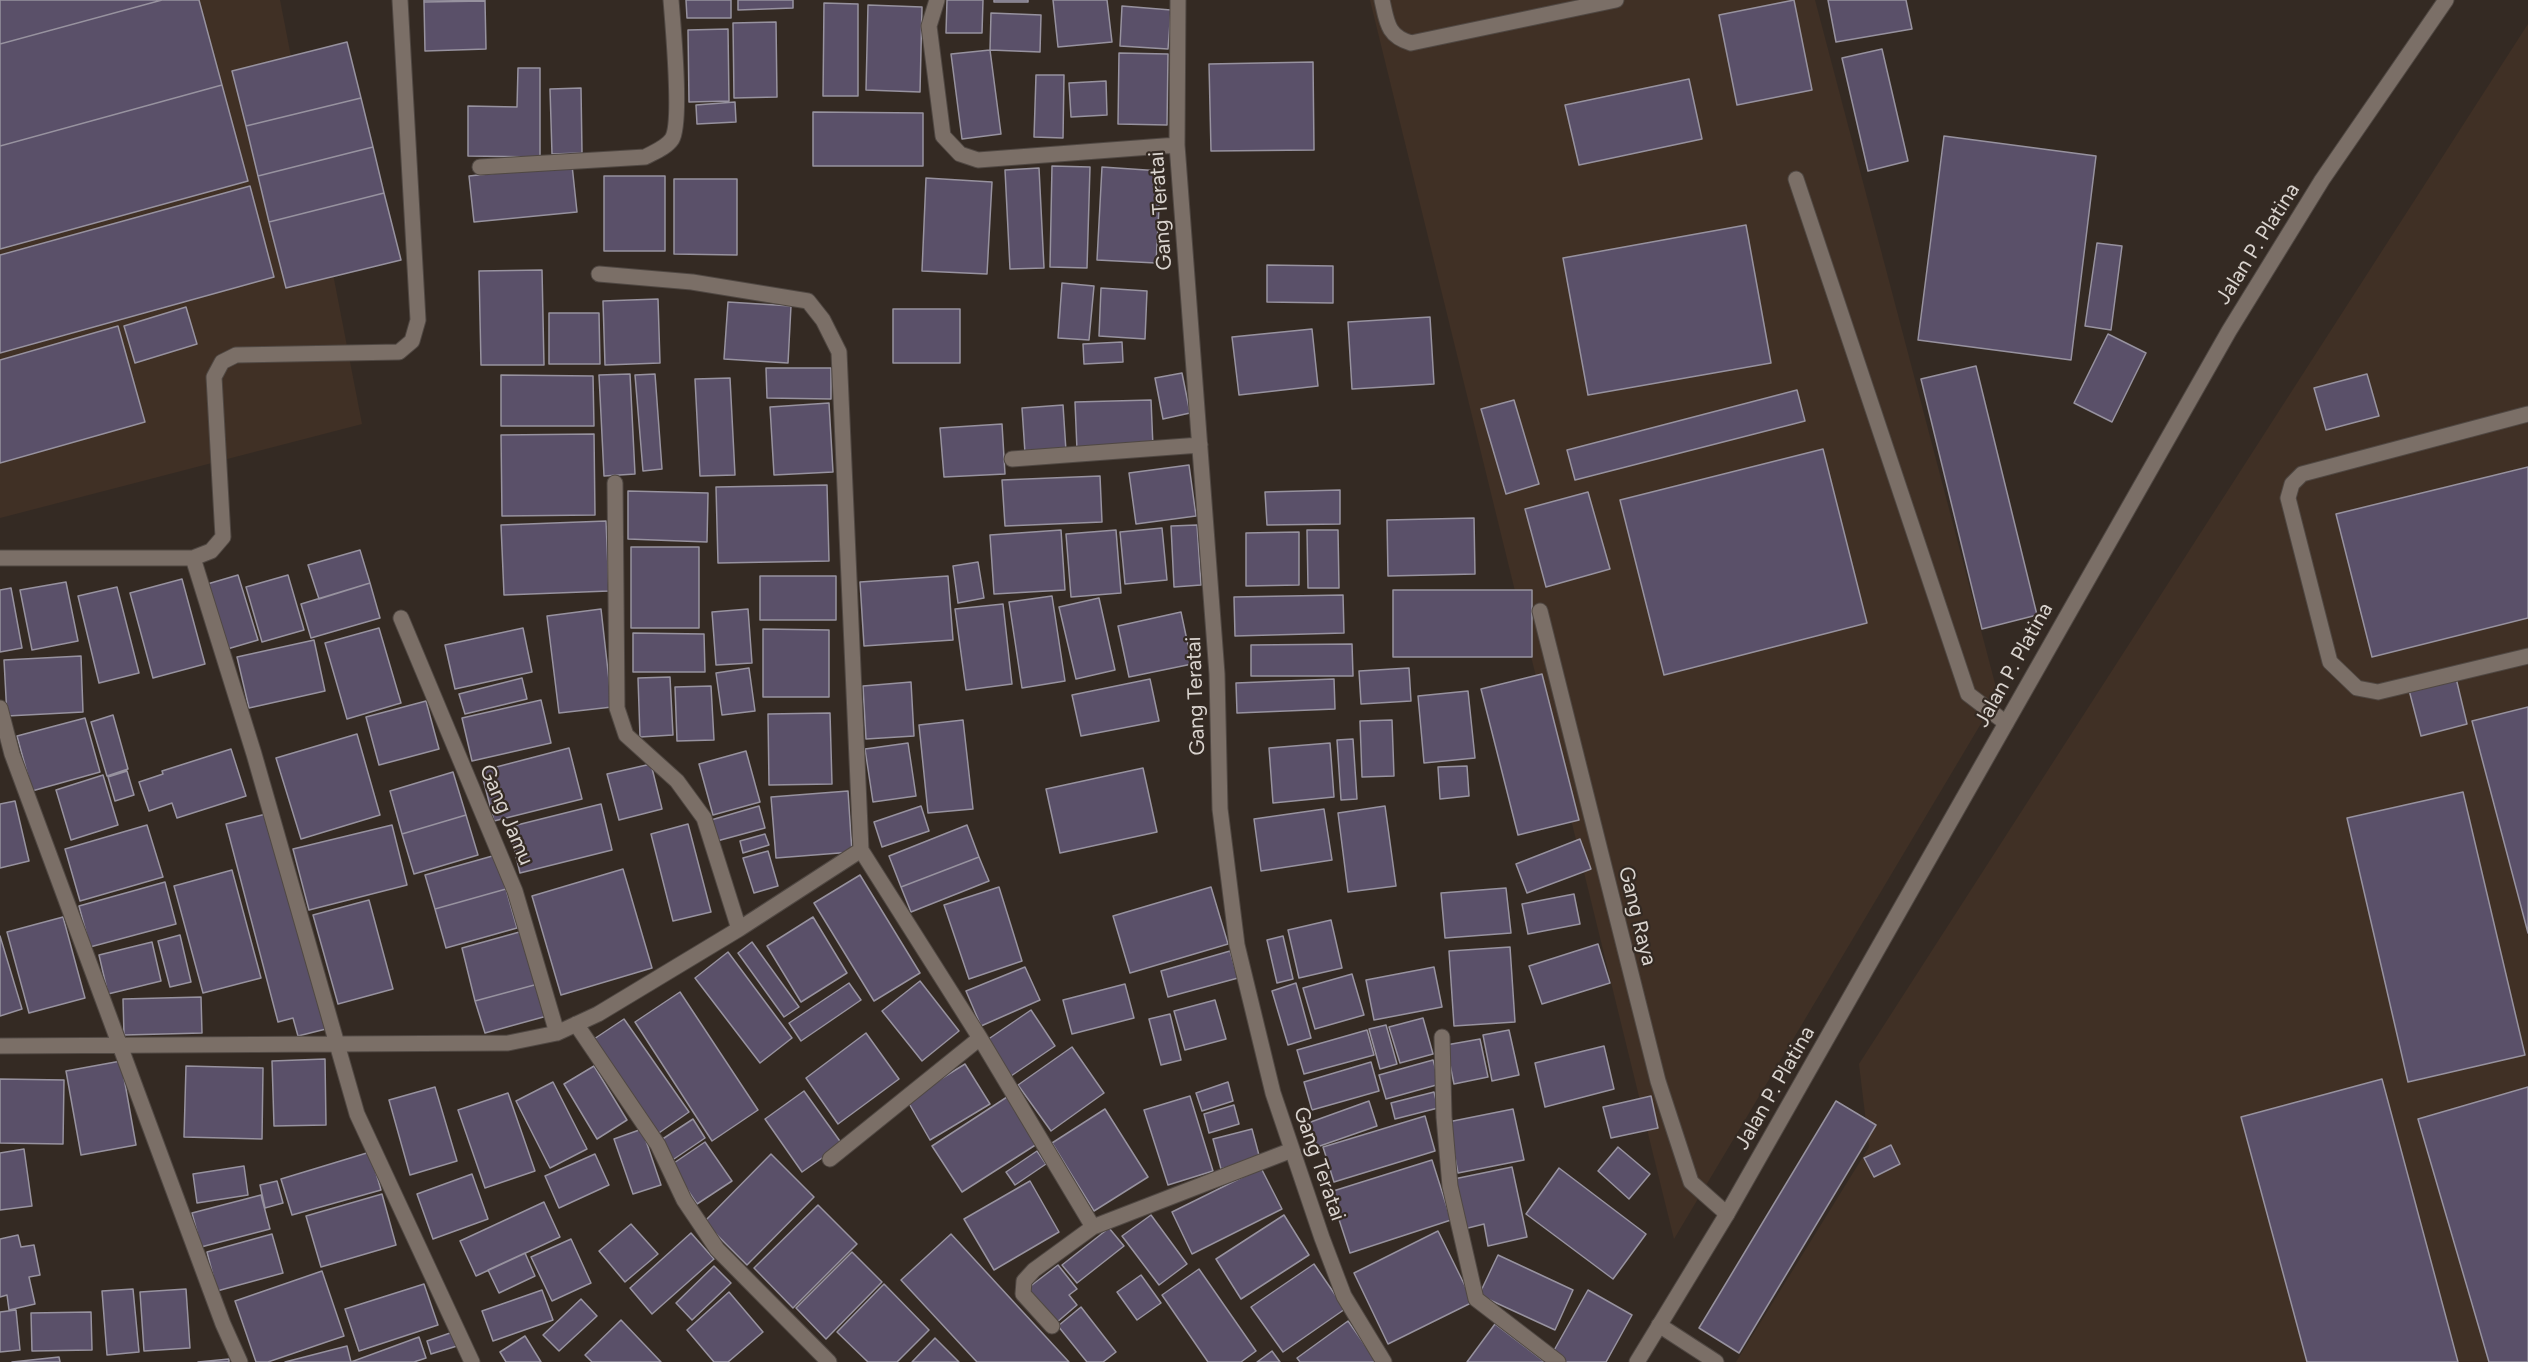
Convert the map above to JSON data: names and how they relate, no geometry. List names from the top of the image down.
{
  "streets": {
    "street": [
      "Gang Teratai",
      "Jalan P. Platina",
      "Gang Jamu",
      "Gang Raya"
    ]
  },
  "crossings": [
    ["Jalan P. Platina", "Gang Raya"]
  ]
}
